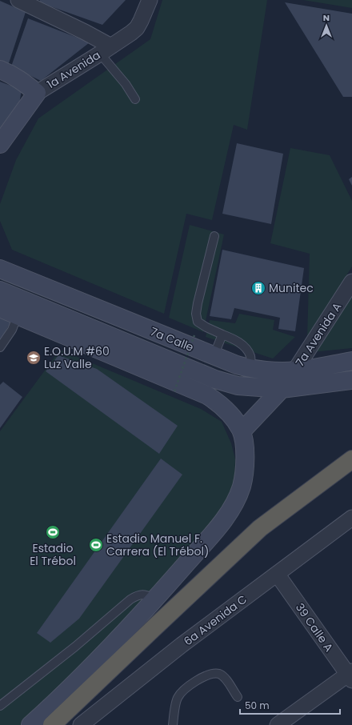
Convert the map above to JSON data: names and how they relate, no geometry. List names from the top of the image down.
{
  "streets": {
    "main road": ["1a Avenida", "7a Calle"],
    "street": ["7a Avenida A", "6a Avenida C", "39 Calle A"]
  },
  "crossings": [
    ["7a Avenida A", "7a Calle"],
    ["6a Avenida C", "39 Calle A"]
  ],
  "places": {
    "building": ["Munitec"],
    "school or university": ["E.O.U.M #60 Luz Valle"],
    "sports": ["Estadio El Trébol", "Estadio Manuel F. Carrera (El Trébol)"]
  },
  "scale_bar": "50 m",
  "north": "top"
}
